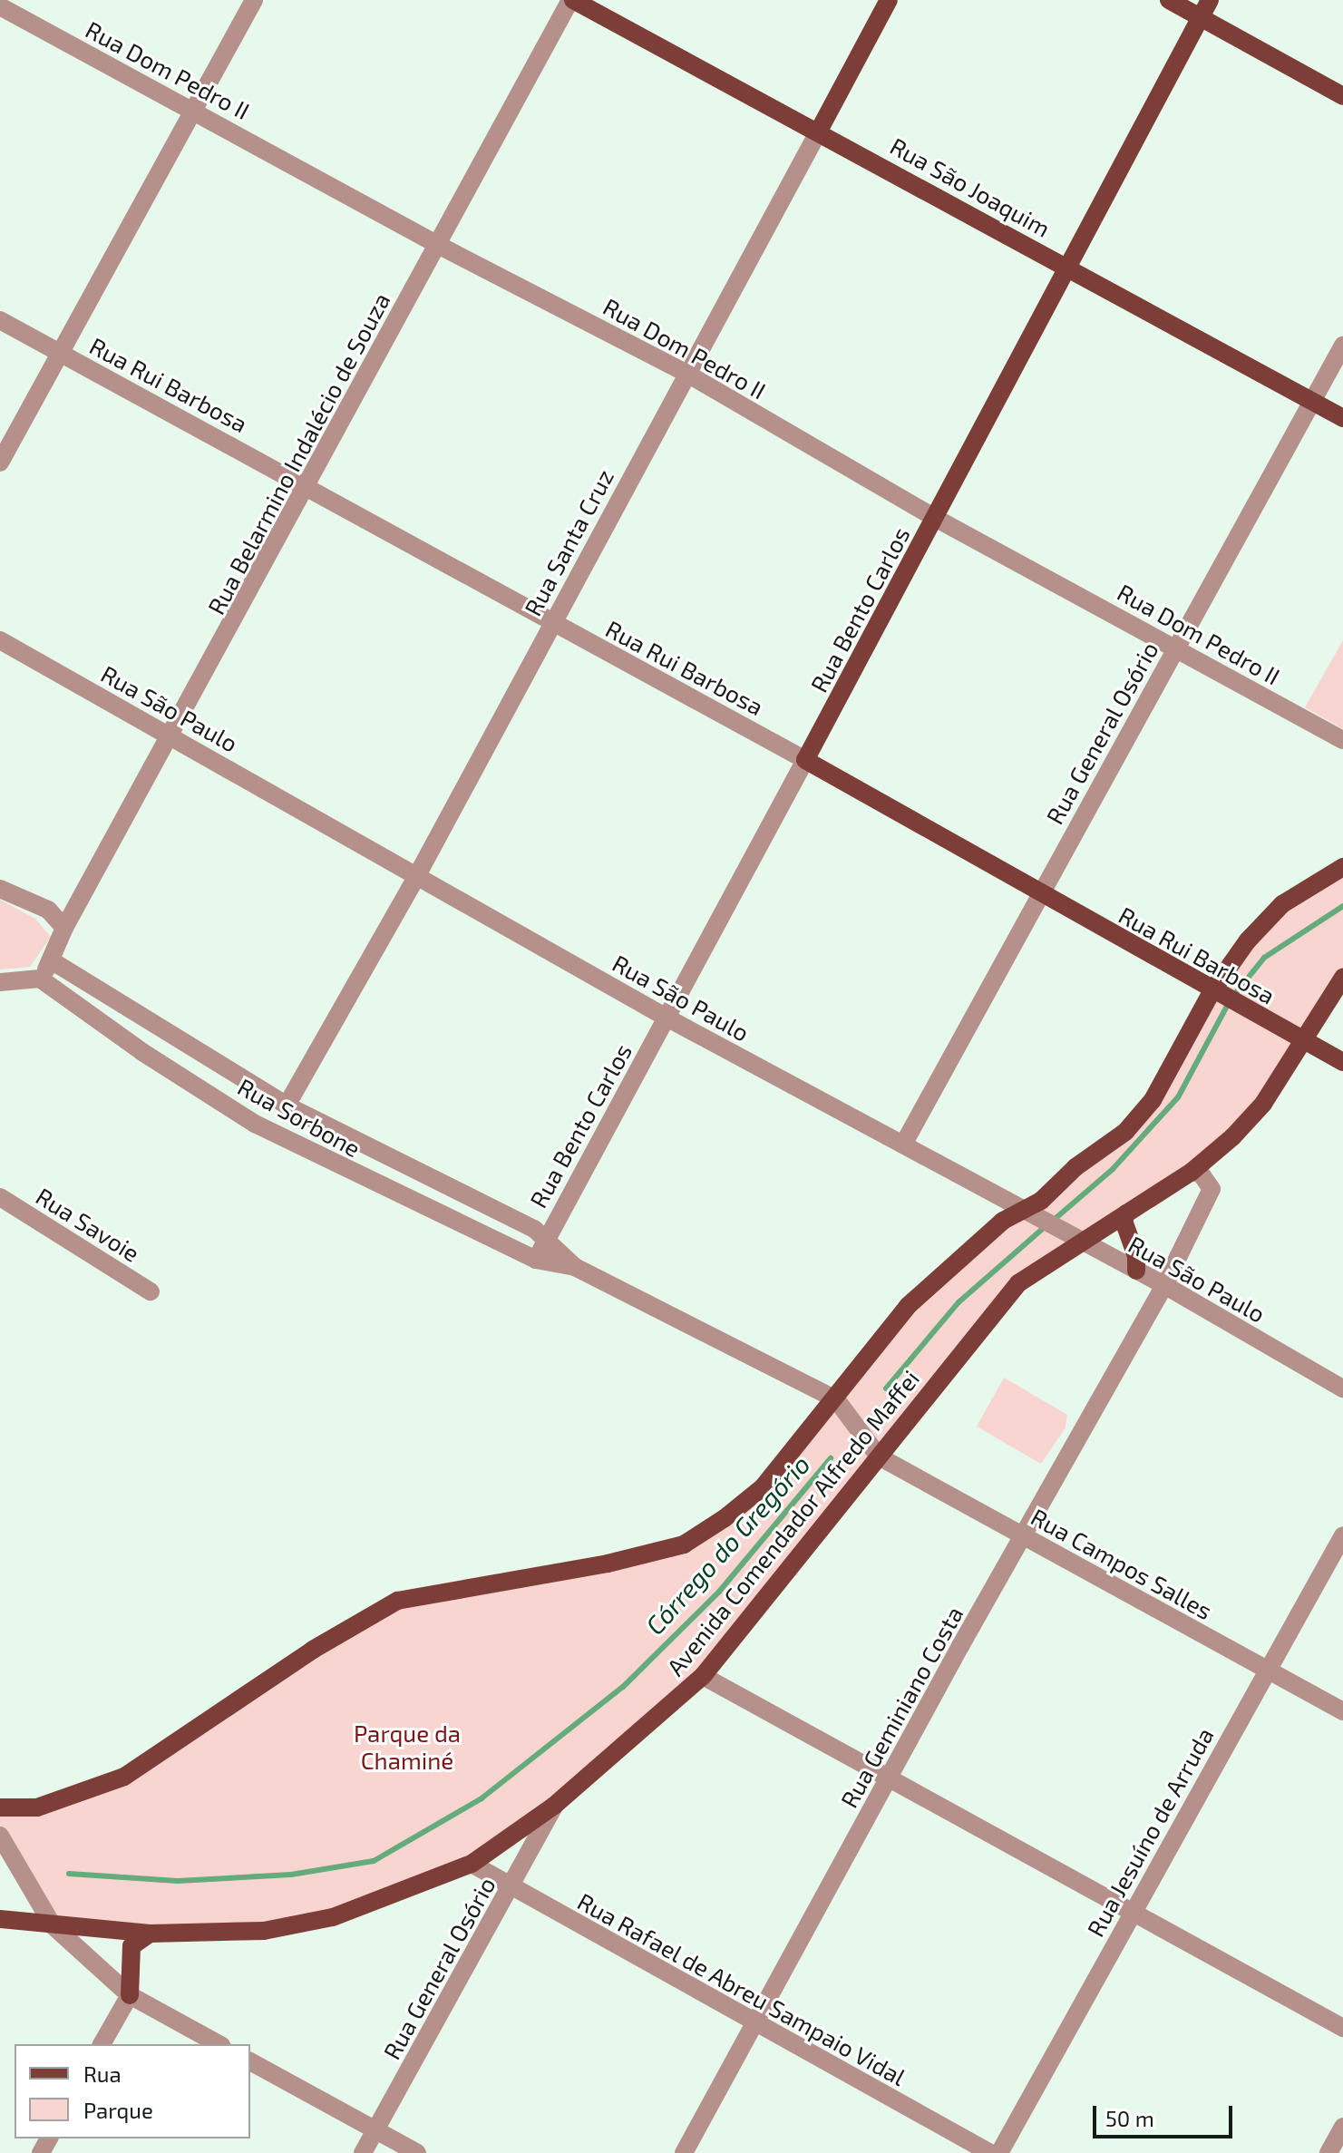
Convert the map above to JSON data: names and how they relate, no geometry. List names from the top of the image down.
{
  "streets": {
    "main road": [
      "Rua São Joaquim",
      "Rua Rui Barbosa",
      "Rua Santa Cruz",
      "Rua Bento Carlos",
      "Avenida Comendador Alfredo Maffei"
    ],
    "street": [
      "Rua Dom Pedro II",
      "Rua Belarmino Indalécio de Souza",
      "Rua São Paulo",
      "Rua General Osório",
      "Rua Sorbone",
      "Rua Savoie",
      "Rua Campos Salles",
      "Rua Geminiano Costa",
      "Rua Jesuíno de Arruda",
      "Rua Rafael de Abreu Sampaio Vidal"
    ]
  },
  "crossings": [
    ["Rua Dom Pedro II", "Rua Belarmino Indalécio de Souza"],
    ["Rua Dom Pedro II", "Rua Santa Cruz"],
    ["Rua Dom Pedro II", "Rua Bento Carlos"],
    ["Rua Dom Pedro II", "Rua General Osório"],
    ["Rua São Joaquim", "Rua Belarmino Indalécio de Souza"],
    ["Rua São Joaquim", "Rua Santa Cruz"],
    ["Rua São Joaquim", "Rua Bento Carlos"],
    ["Rua São Joaquim", "Rua General Osório"],
    ["Rua Rui Barbosa", "Rua Belarmino Indalécio de Souza"],
    ["Rua Rui Barbosa", "Rua Santa Cruz"],
    ["Rua Rui Barbosa", "Rua Bento Carlos"],
    ["Rua Rui Barbosa", "Rua General Osório"],
    ["Rua Rui Barbosa", "Avenida Comendador Alfredo Maffei"],
    ["Rua Belarmino Indalécio de Souza", "Rua São Paulo"],
    ["Rua Santa Cruz", "Rua São Paulo"],
    ["Rua Santa Cruz", "Rua Sorbone"],
    ["Rua Bento Carlos", "Rua São Paulo"],
    ["Rua Bento Carlos", "Rua Sorbone"],
    ["Rua São Paulo", "Rua General Osório"],
    ["Rua São Paulo", "Avenida Comendador Alfredo Maffei"],
    ["Rua São Paulo", "Rua Geminiano Costa"],
    ["Rua General Osório", "Avenida Comendador Alfredo Maffei"],
    ["Rua General Osório", "Rua Rafael de Abreu Sampaio Vidal"],
    ["Rua Sorbone", "Avenida Comendador Alfredo Maffei"],
    ["Rua Sorbone", "Rua Campos Salles"],
    ["Avenida Comendador Alfredo Maffei", "Rua Campos Salles"],
    ["Avenida Comendador Alfredo Maffei", "Rua Geminiano Costa"],
    ["Avenida Comendador Alfredo Maffei", "Rua Rafael de Abreu Sampaio Vidal"],
    ["Rua Campos Salles", "Rua Geminiano Costa"],
    ["Rua Campos Salles", "Rua Jesuíno de Arruda"],
    ["Rua Geminiano Costa", "Rua Rafael de Abreu Sampaio Vidal"]
  ],
  "water": ["Córrego do Gregório"],
  "parks": ["Parque da Chaminé"],
  "legend": ["Rua", "Parque"],
  "scale_bar": "50 m"
}
